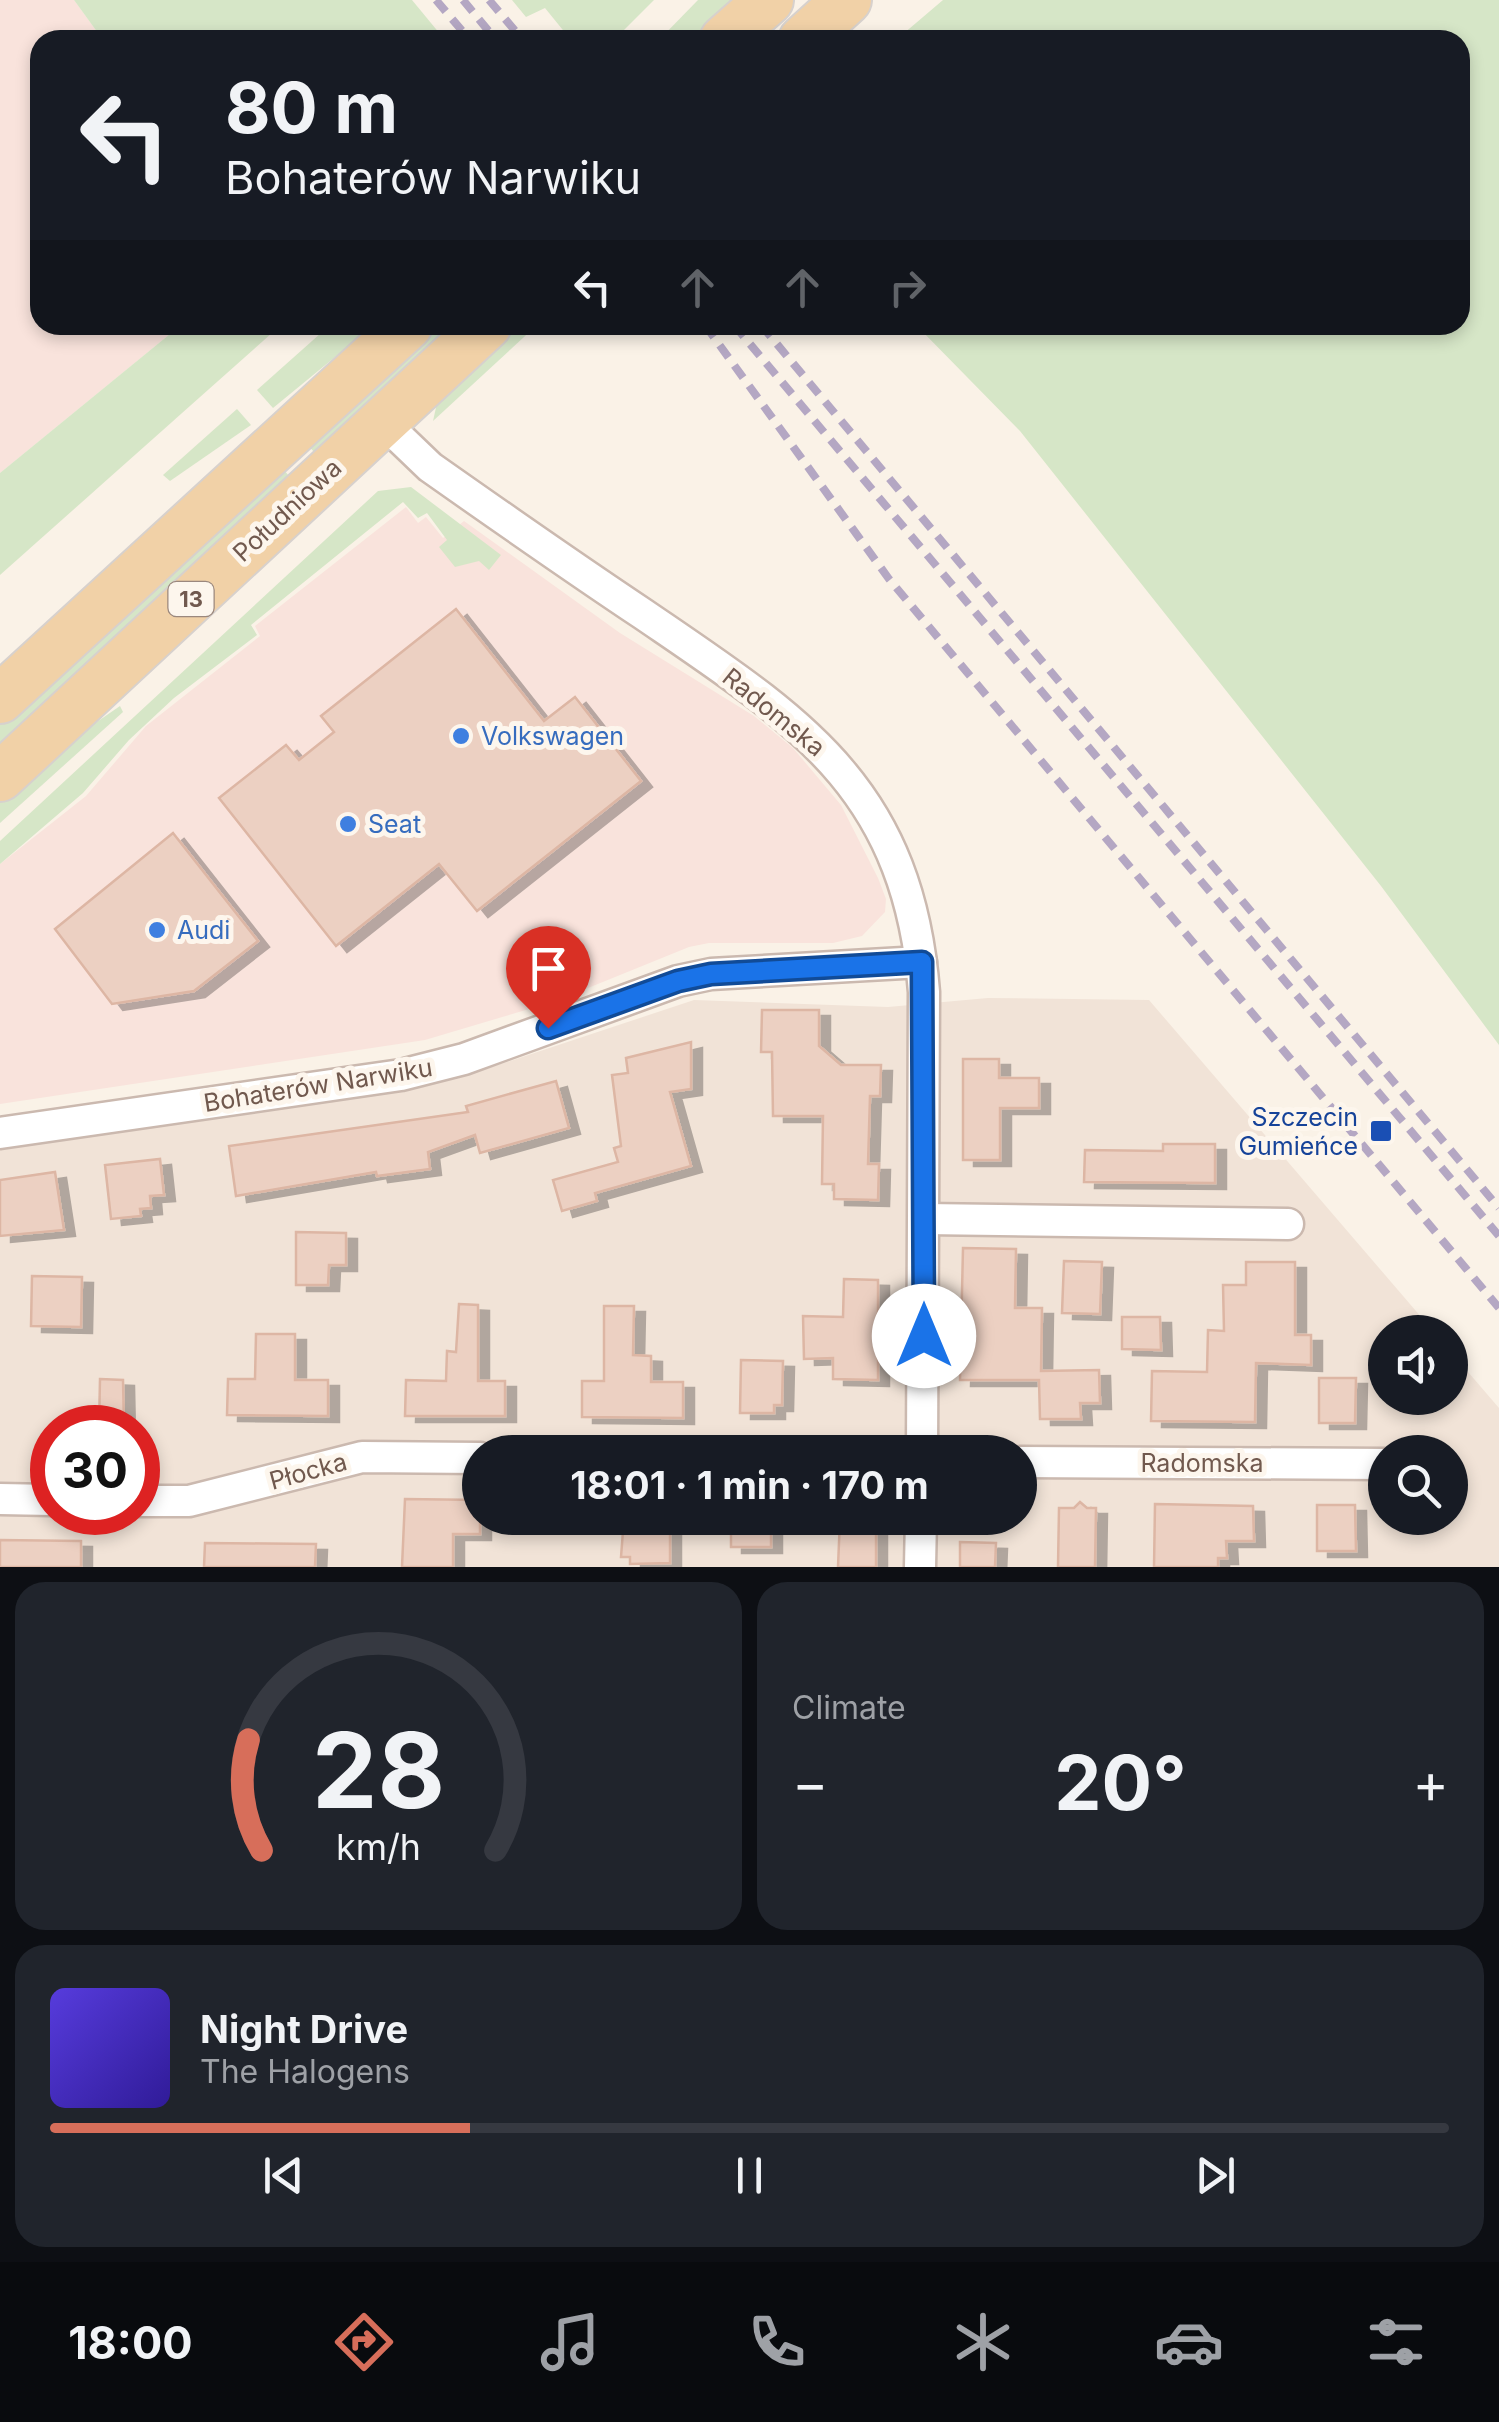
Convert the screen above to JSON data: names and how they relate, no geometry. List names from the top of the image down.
{
  "streets": {
    "main road": ["Południowa", "13"],
    "street": ["Radomska", "Bohaterów Narwiku", "Płocka"]
  },
  "crossings": [
    ["Południowa", "Radomska"],
    ["Radomska", "Bohaterów Narwiku"]
  ],
  "places": {
    "other": ["Volkswagen", "Seat", "Audi"],
    "transit": ["Szczecin Gumieńce"]
  },
  "page": {
    "turn": ["80 m", "Bohaterów Narwiku"],
    "limit": "30",
    "trip": "18:01 · 1 min · 170 m",
    "tile": "Climate",
    "heat": ["−", "20°", "+"],
    "song": ["Night Drive", "The Halogens"],
    "tabs": "18:00",
    "gauge": ["28", "km/h"]
  }
}
